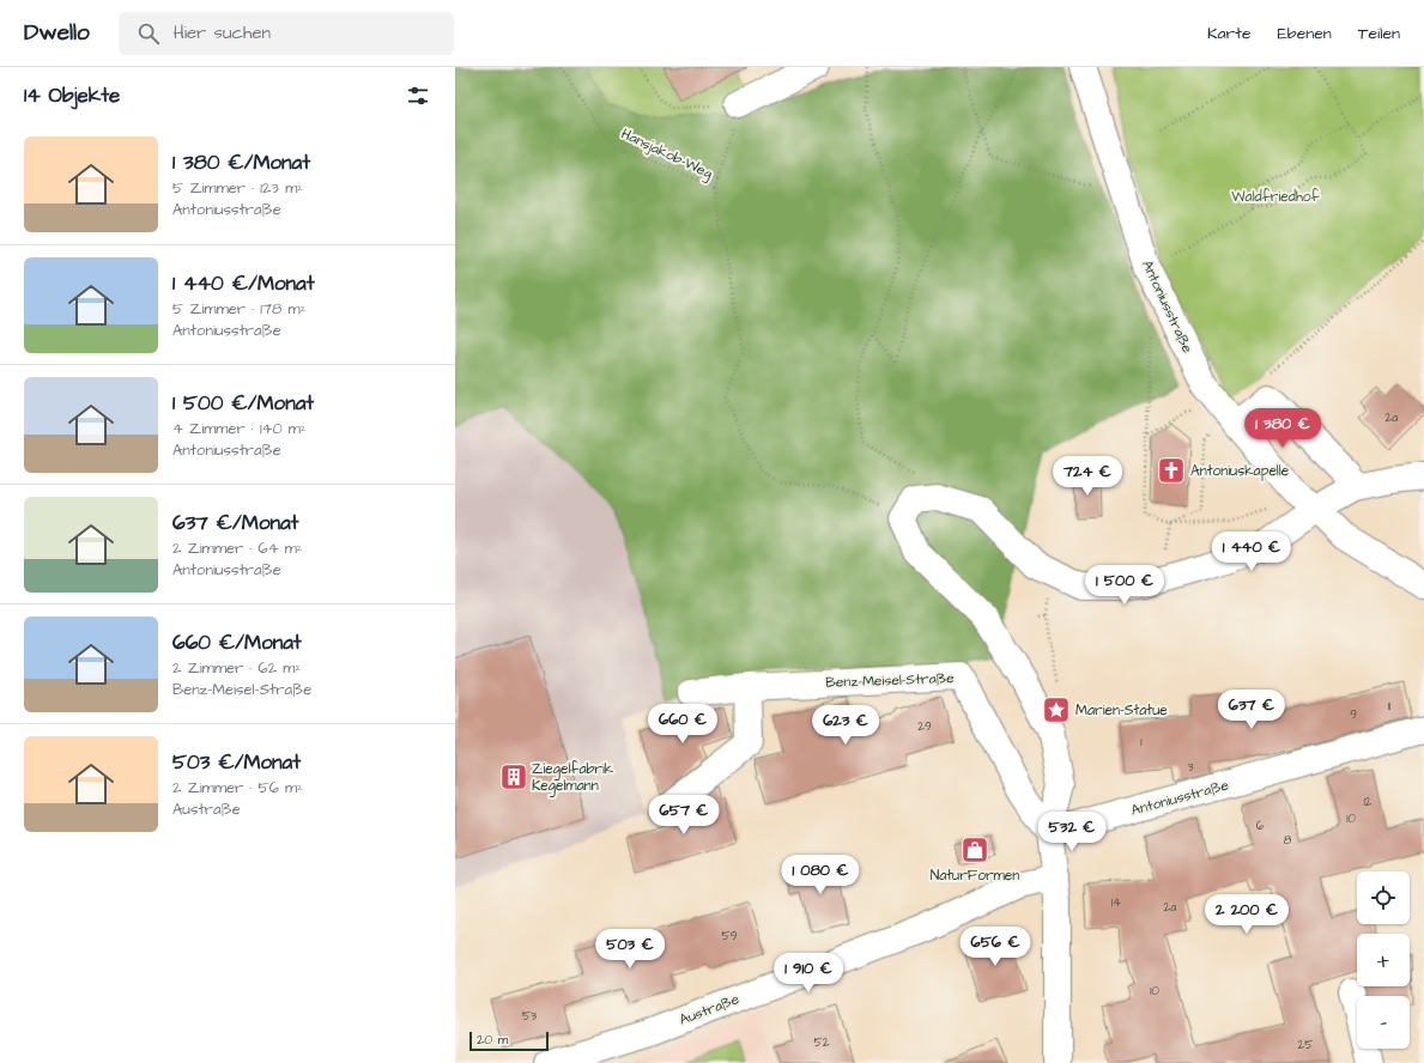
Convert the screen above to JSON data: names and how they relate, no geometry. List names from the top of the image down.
{
  "streets": {
    "street": ["Antoniusstraße", "Benz-Meisel-Straße", "Austraße"],
    "path": ["Hansjakob-Weg"]
  },
  "crossings": [
    ["Antoniusstraße", "Benz-Meisel-Straße"],
    ["Benz-Meisel-Straße", "Austraße"]
  ],
  "parks": ["Waldfriedhof"],
  "places": {
    "church": ["Antoniuskapelle"],
    "place": ["Marien-Statue"],
    "building": ["Ziegelfabrik Kegelmann"],
    "shop": ["NaturFormen"]
  },
  "house_numbers": [
    "2a",
    "11",
    "9",
    "29",
    "1",
    "3",
    "12",
    "10",
    "6",
    "8",
    "14",
    "2a",
    "59",
    "10",
    "53",
    "52",
    "25"
  ],
  "scale_bar": "20 m",
  "page": {
    "header": "Dwello",
    "search": "Hier suchen",
    "nav": ["Karte", "Ebenen", "Teilen"],
    "heading": "14 Objekte",
    "list": [
      {
        "name": "1 380 €/Monat",
        "note": "5 Zimmer · 123 m² · Antoniusstraße"
      },
      {
        "name": "1 440 €/Monat",
        "note": "5 Zimmer · 178 m² · Antoniusstraße"
      },
      {
        "name": "1 500 €/Monat",
        "note": "4 Zimmer · 140 m² · Antoniusstraße"
      },
      {
        "name": "637 €/Monat",
        "note": "2 Zimmer · 64 m² · Antoniusstraße"
      },
      {
        "name": "660 €/Monat",
        "note": "2 Zimmer · 62 m² · Benz-Meisel-Straße"
      },
      {
        "name": "503 €/Monat",
        "note": "2 Zimmer · 56 m² · Austraße"
      }
    ],
    "price": [
      "1 380 €",
      "724 €",
      "1 440 €",
      "1 500 €",
      "637 €",
      "660 €",
      "623 €",
      "657 €",
      "532 €",
      "1 080 €",
      "2 200 €",
      "656 €",
      "503 €",
      "1 910 €"
    ],
    "map_buttons": ["+", "−"],
    "scale": "20 m"
  }
}
